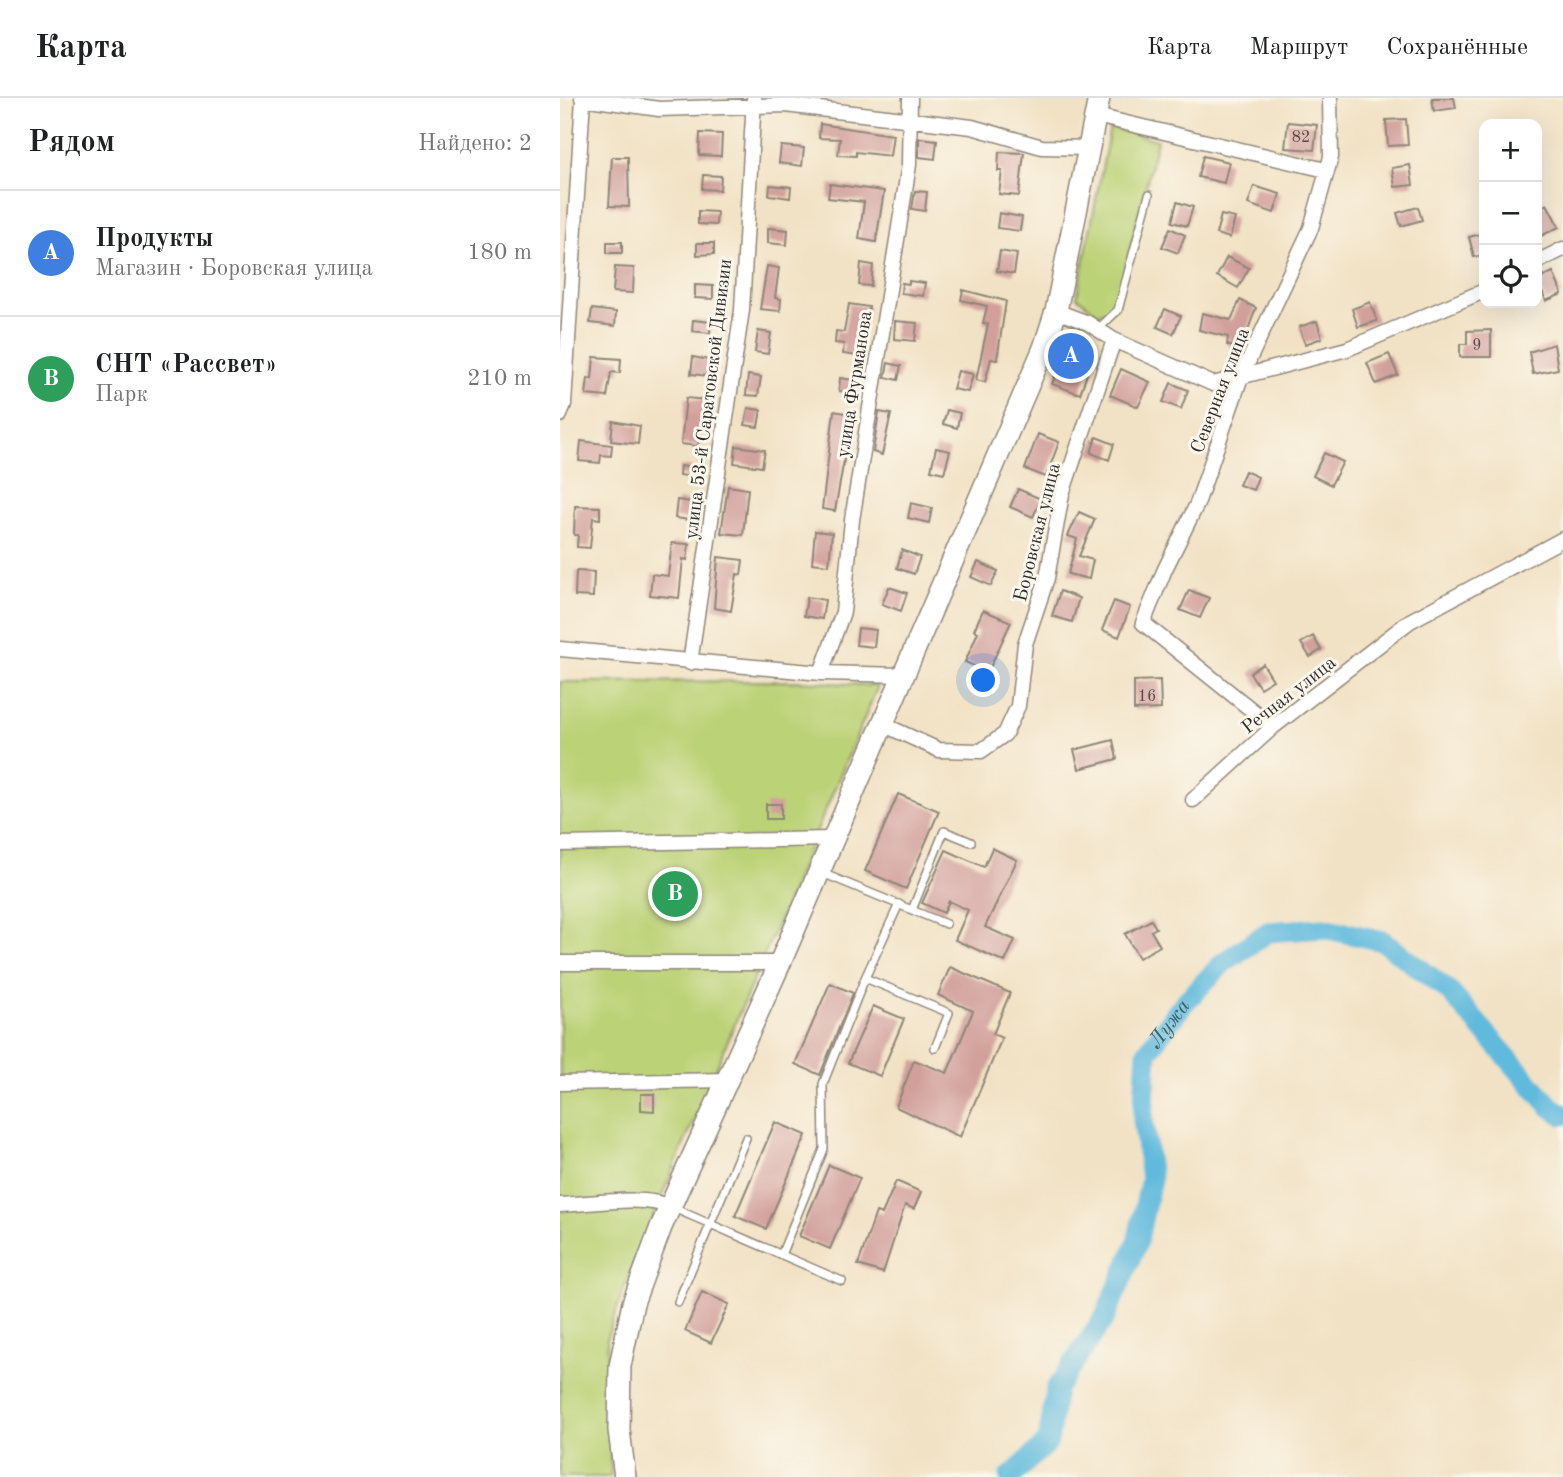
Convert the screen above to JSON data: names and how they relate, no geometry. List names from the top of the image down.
{
  "streets": {
    "street": [
      "улица Фурманова",
      "Северная улица",
      "улица 53-й Саратовской Дивизии",
      "Боровская улица",
      "Речная улица"
    ]
  },
  "crossings": [
    ["Северная улица", "Речная улица"]
  ],
  "water": ["Лужа"],
  "house_numbers": ["82", "9", "16"],
  "page": {
    "header": "Карта",
    "nav": ["Карта", "Маршрут", "Сохранённые"],
    "heading": ["Рядом", "Найдено: 2"],
    "map_buttons": ["+", "−"],
    "list": [
      {
        "mark": "A",
        "name": "Продукты",
        "note": "Магазин · Боровская улица",
        "value": "180 m"
      },
      {
        "mark": "B",
        "name": "СНТ «Рассвет»",
        "note": "Парк",
        "value": "210 m"
      }
    ],
    "pins": ["A", "B"]
  }
}
